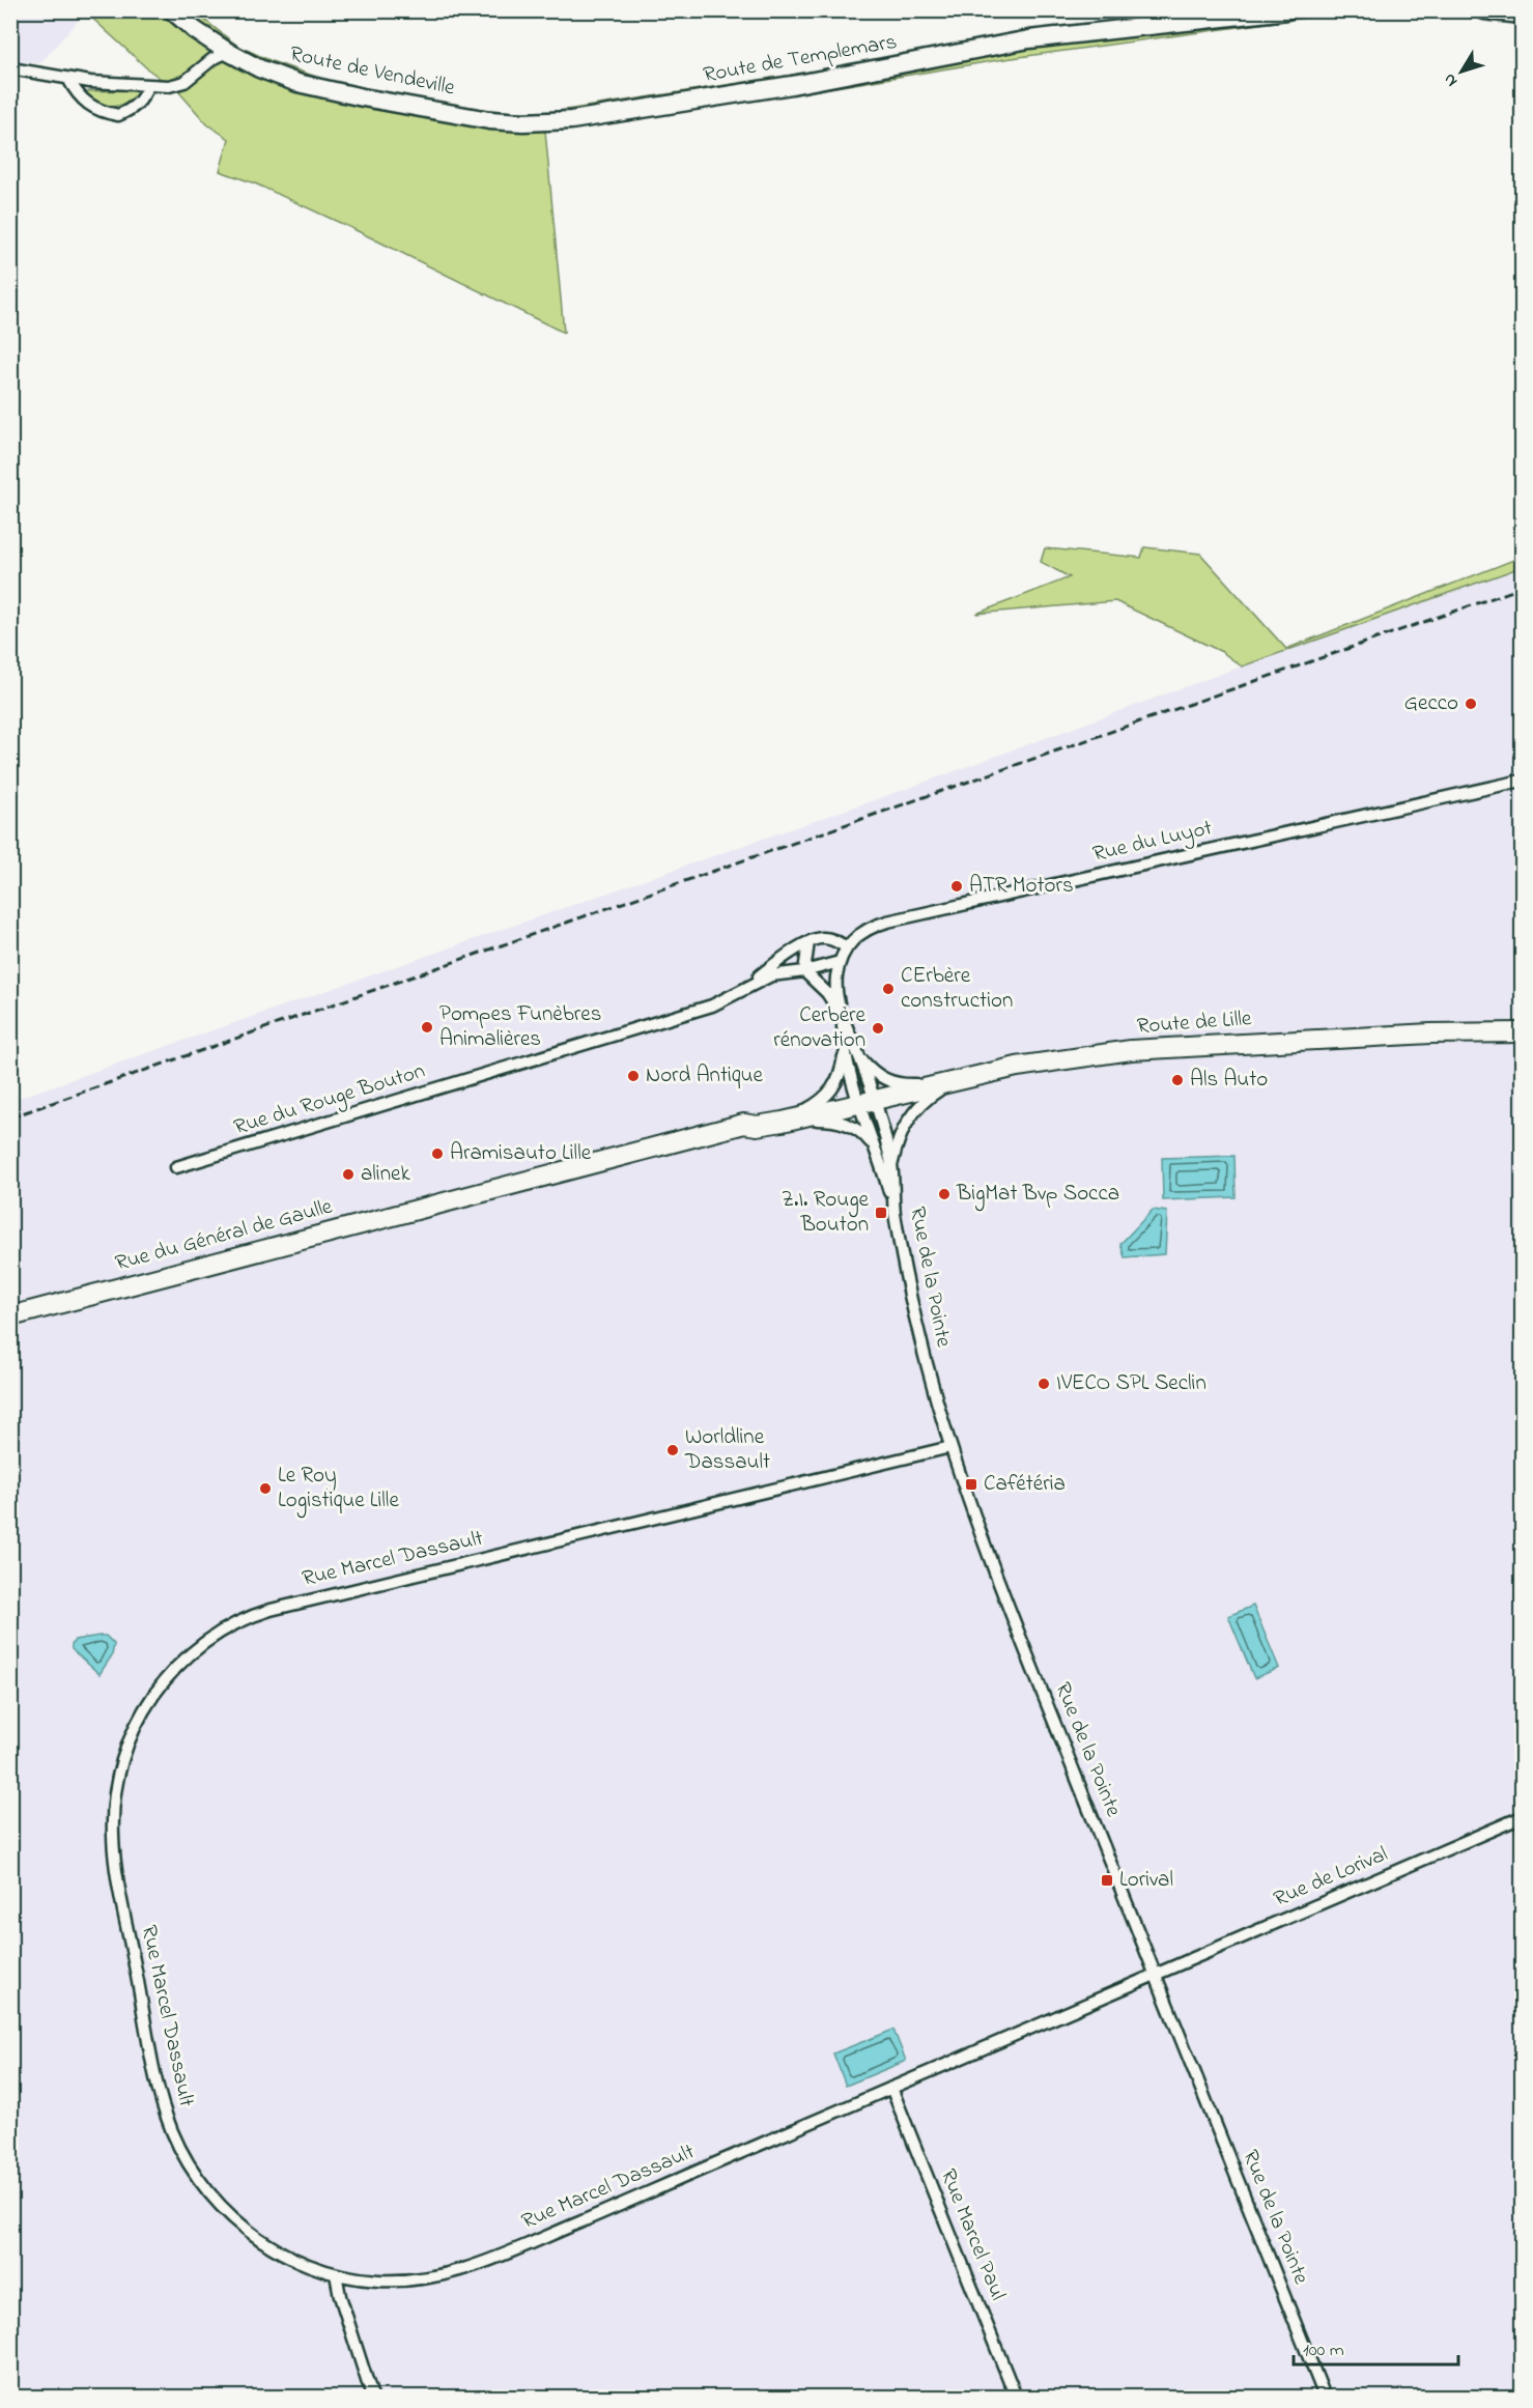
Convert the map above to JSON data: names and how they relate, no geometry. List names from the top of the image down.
{
  "streets": {
    "main road": [
      "Route de Templemars",
      "Route de Vendeville",
      "Route de Lille",
      "Rue du Général de Gaulle"
    ],
    "street": [
      "Rue du Luyot",
      "Rue du Rouge Bouton",
      "Rue de la Pointe",
      "Rue Marcel Dassault",
      "Rue de Lorival",
      "Rue Marcel Paul"
    ]
  },
  "crossings": [
    ["Route de Templemars", "Route de Vendeville"],
    ["Rue du Luyot", "Route de Lille"],
    ["Rue du Luyot", "Rue du Rouge Bouton"],
    ["Rue du Luyot", "Rue du Général de Gaulle"],
    ["Rue du Luyot", "Rue de la Pointe"],
    ["Route de Lille", "Rue du Général de Gaulle"],
    ["Route de Lille", "Rue de la Pointe"],
    ["Rue du Général de Gaulle", "Rue de la Pointe"],
    ["Rue de la Pointe", "Rue Marcel Dassault"],
    ["Rue de la Pointe", "Rue de Lorival"],
    ["Rue Marcel Dassault", "Rue de Lorival"],
    ["Rue Marcel Dassault", "Rue Marcel Paul"]
  ],
  "places": {
    "other": [
      "Gecco",
      "ATR Motors",
      "CErbère construction",
      "Pompes Funèbres Animalières",
      "Cerbère rénovation",
      "Nord Antique",
      "Als Auto",
      "Aramisauto Lille",
      "alinek",
      "BigMat Bvp Socca",
      "IVECO SPL Seclin",
      "Worldline Dassault",
      "Le Roy Logistique Lille"
    ],
    "transit": ["Z.I. Rouge Bouton", "Cafétéria", "Lorival"]
  },
  "scale_bar": "100 m",
  "north": "bottom left"
}
